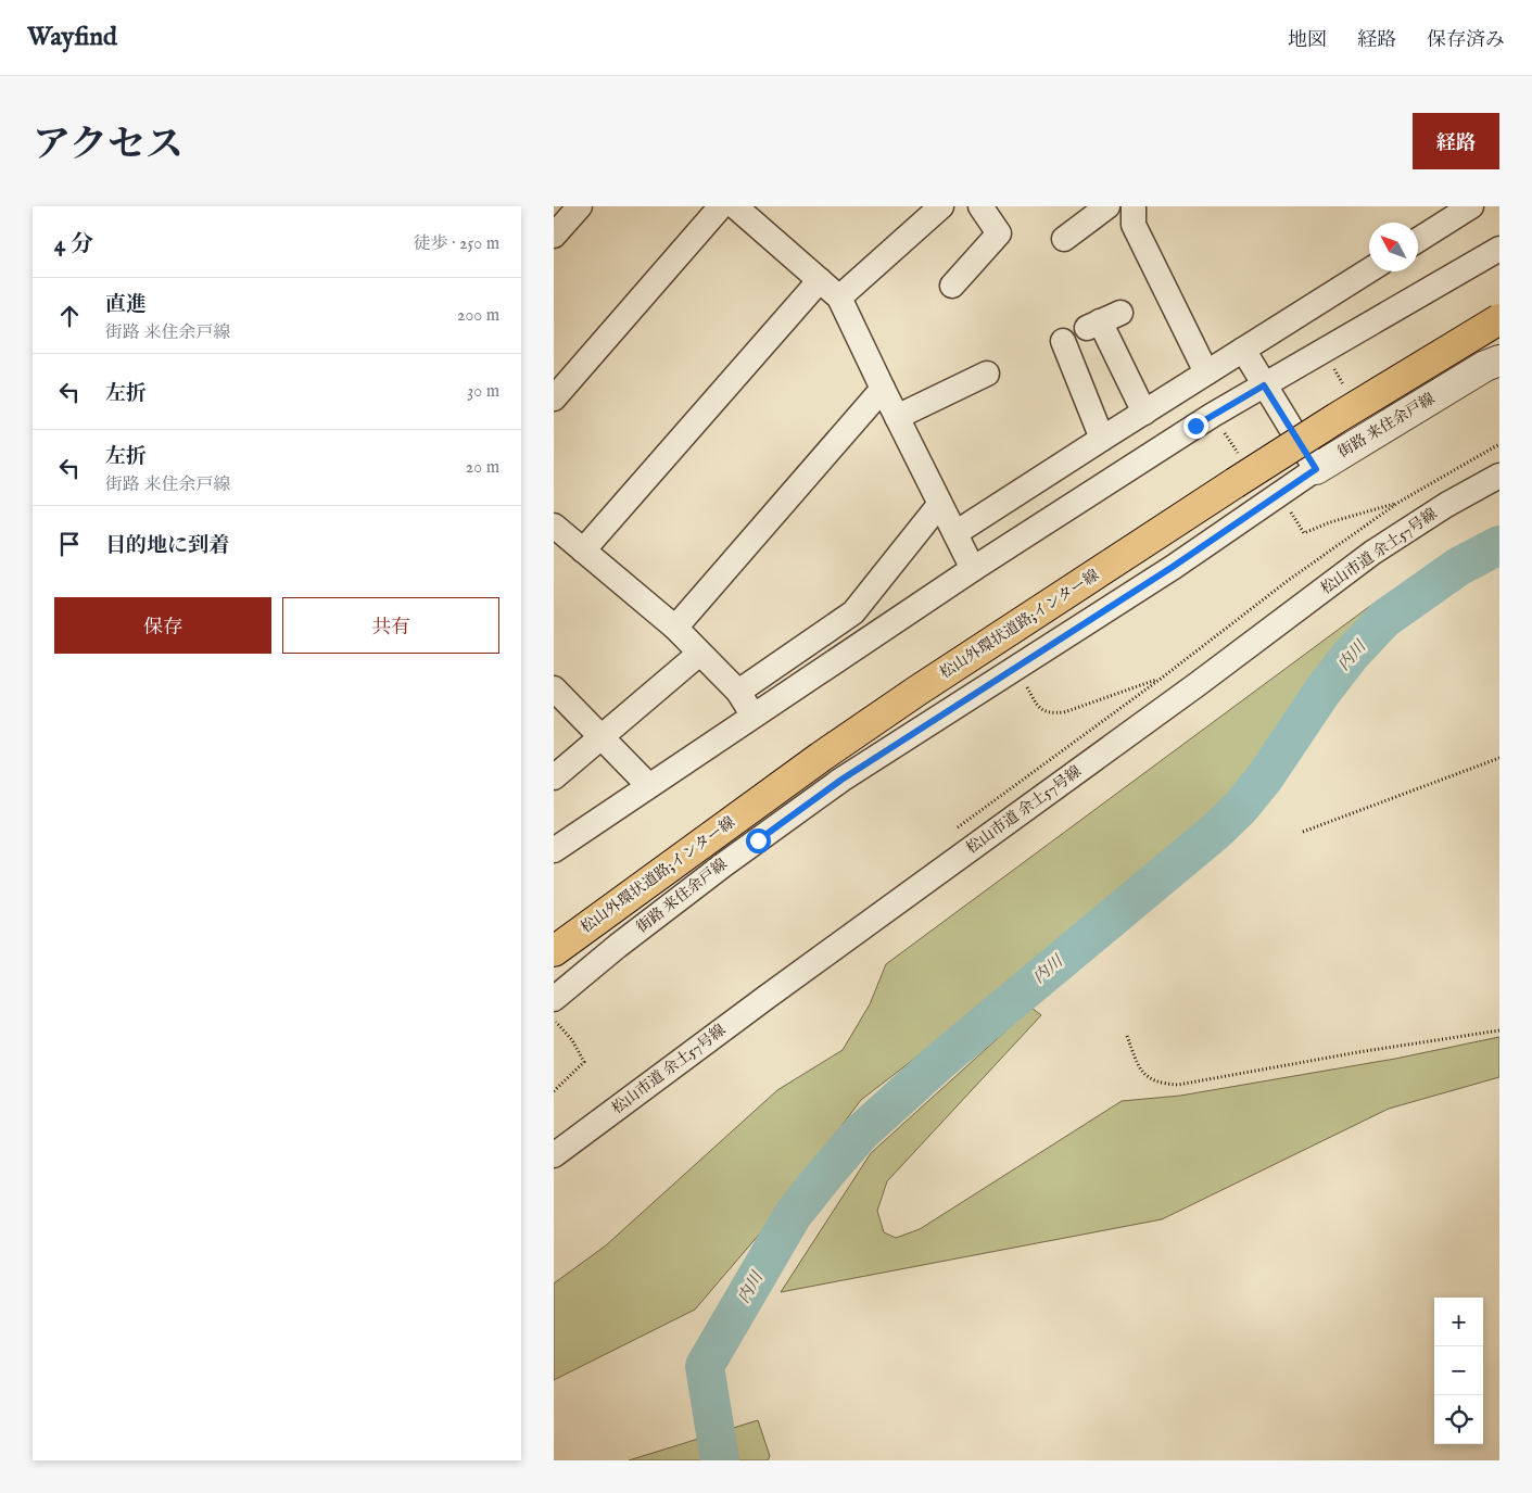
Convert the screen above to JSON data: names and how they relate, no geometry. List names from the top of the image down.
{
  "streets": {
    "highway": ["松山外環状道路;インター線"],
    "street": ["街路 来住余戸線", "松山市道 余土57号線"]
  },
  "water": ["内川"],
  "north": "top left",
  "page": {
    "header": "Wayfind",
    "nav": ["地図", "経路", "保存済み"],
    "title": "アクセス",
    "buttons": [
      "経路",
      ["保存", "共有"]
    ],
    "heading": ["4 分", "徒歩 · 250 m"],
    "list": [
      ["直進", "街路 来住余戸線", "200 m"],
      ["左折", "30 m"],
      ["左折", "街路 来住余戸線", "20 m"],
      "目的地に到着"
    ],
    "map_buttons": ["+", "−"]
  }
}
